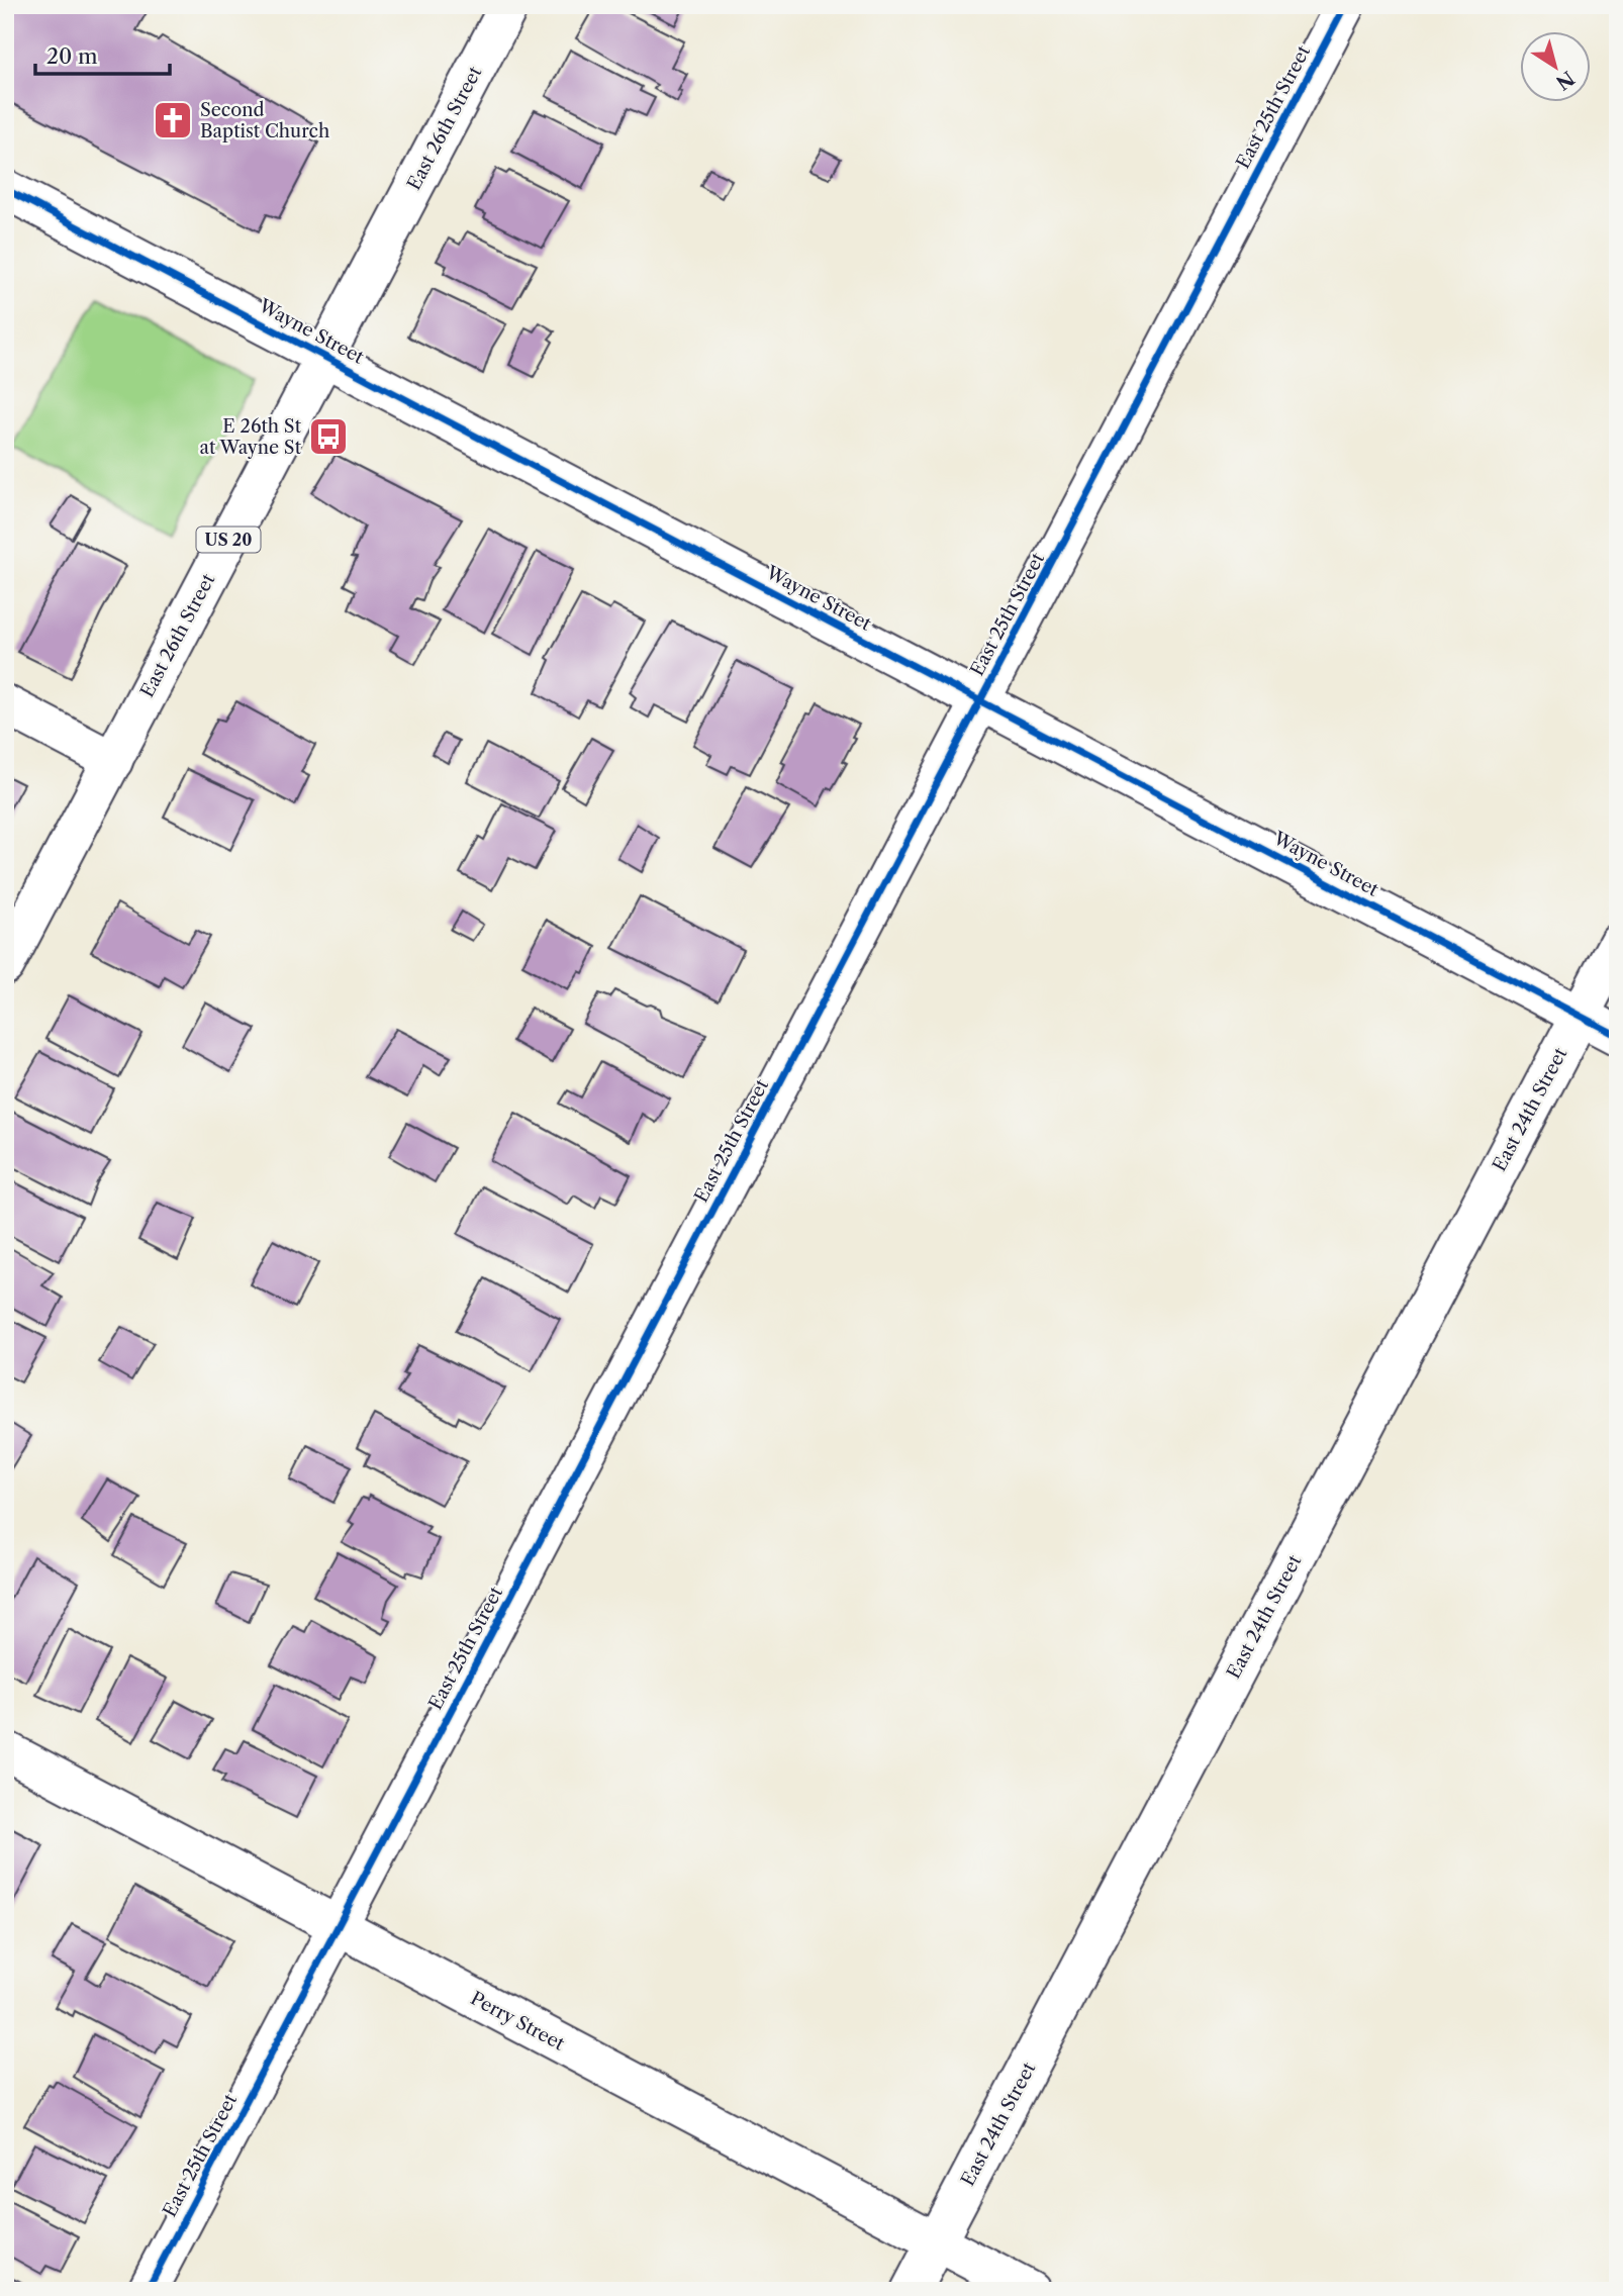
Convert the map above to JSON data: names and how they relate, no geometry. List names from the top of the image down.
{
  "streets": {
    "street": [
      "East 25th Street",
      "East 26th Street",
      "Wayne Street",
      "US 20",
      "East 24th Street",
      "Perry Street"
    ]
  },
  "crossings": [
    ["East 25th Street", "Wayne Street"],
    ["East 25th Street", "Perry Street"],
    ["East 26th Street", "Wayne Street"],
    ["Wayne Street", "East 24th Street"],
    ["East 24th Street", "Perry Street"]
  ],
  "places": {
    "church": ["Second Baptist Church"],
    "bus stop": ["E 26th St at Wayne St"]
  },
  "scale_bar": "20 m",
  "north": "bottom right"
}
